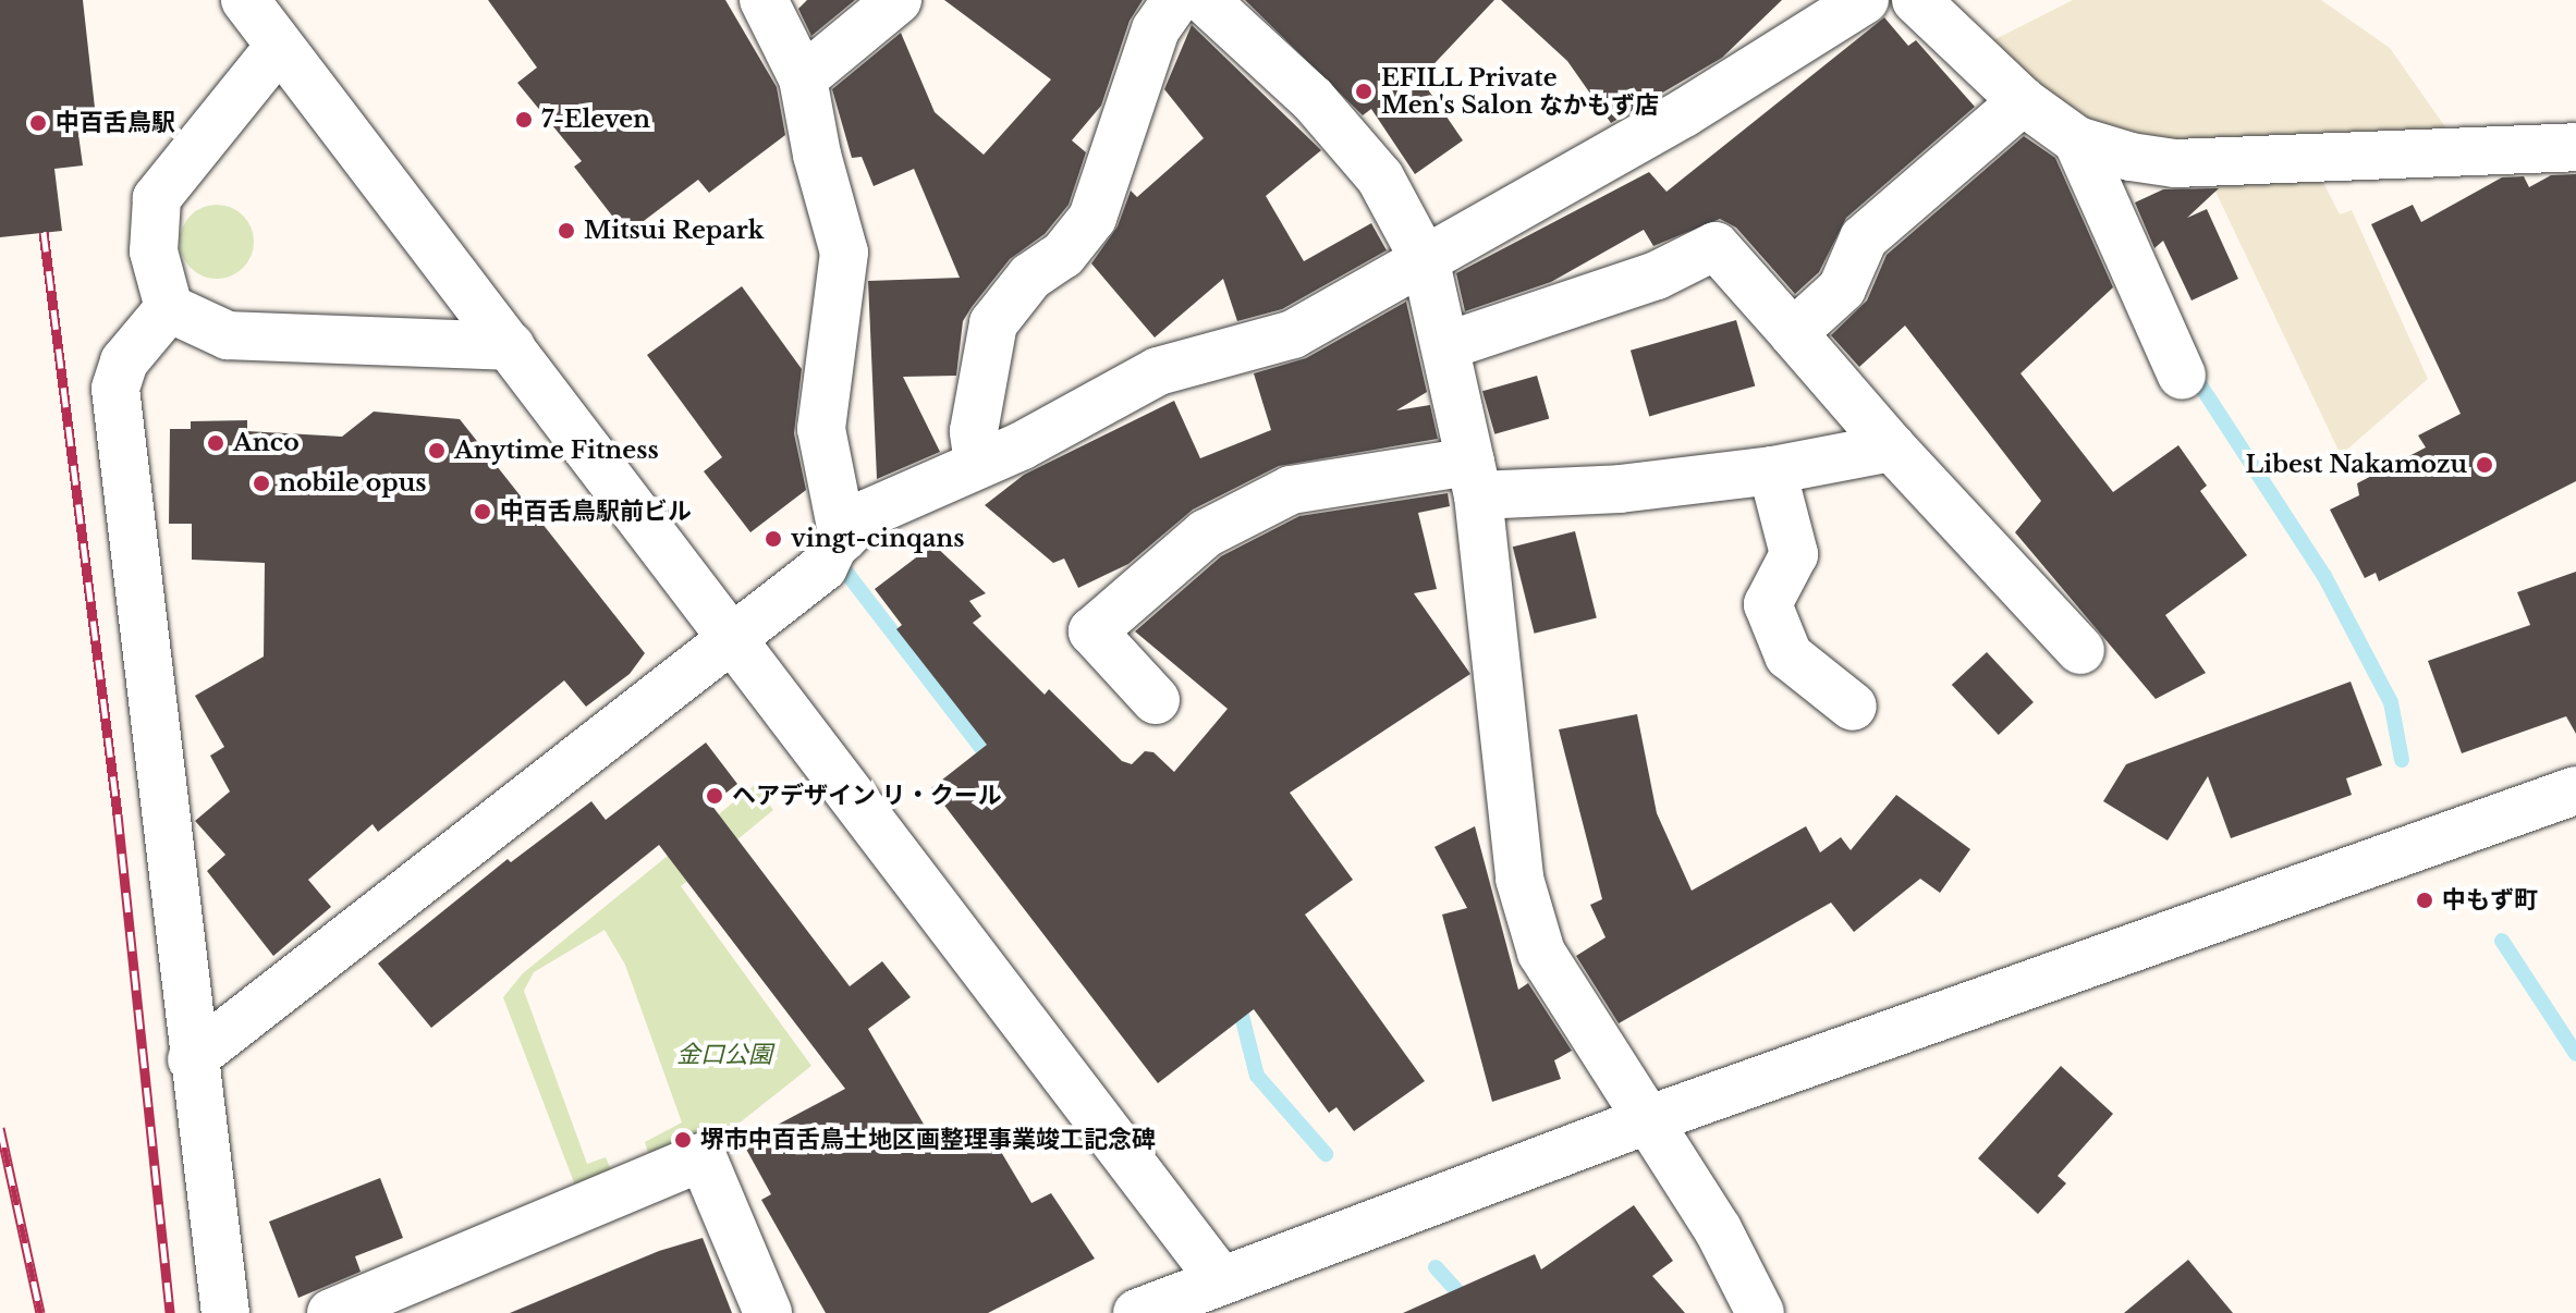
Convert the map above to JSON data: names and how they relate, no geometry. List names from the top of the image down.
{
  "parks": ["金口公園"],
  "places": [
    "EFILL Private Men's Salon なかもず店",
    "7-Eleven",
    "中百舌鳥駅",
    "Mitsui Repark",
    "Anco",
    "Anytime Fitness",
    "Libest Nakamozu",
    "nobile opus",
    "中百舌鳥駅前ビル",
    "vingt-cinqans",
    "ヘアデザイン リ・クール",
    "中もず町",
    "堺市中百舌鳥土地区画整理事業竣工記念碑"
  ]
}
